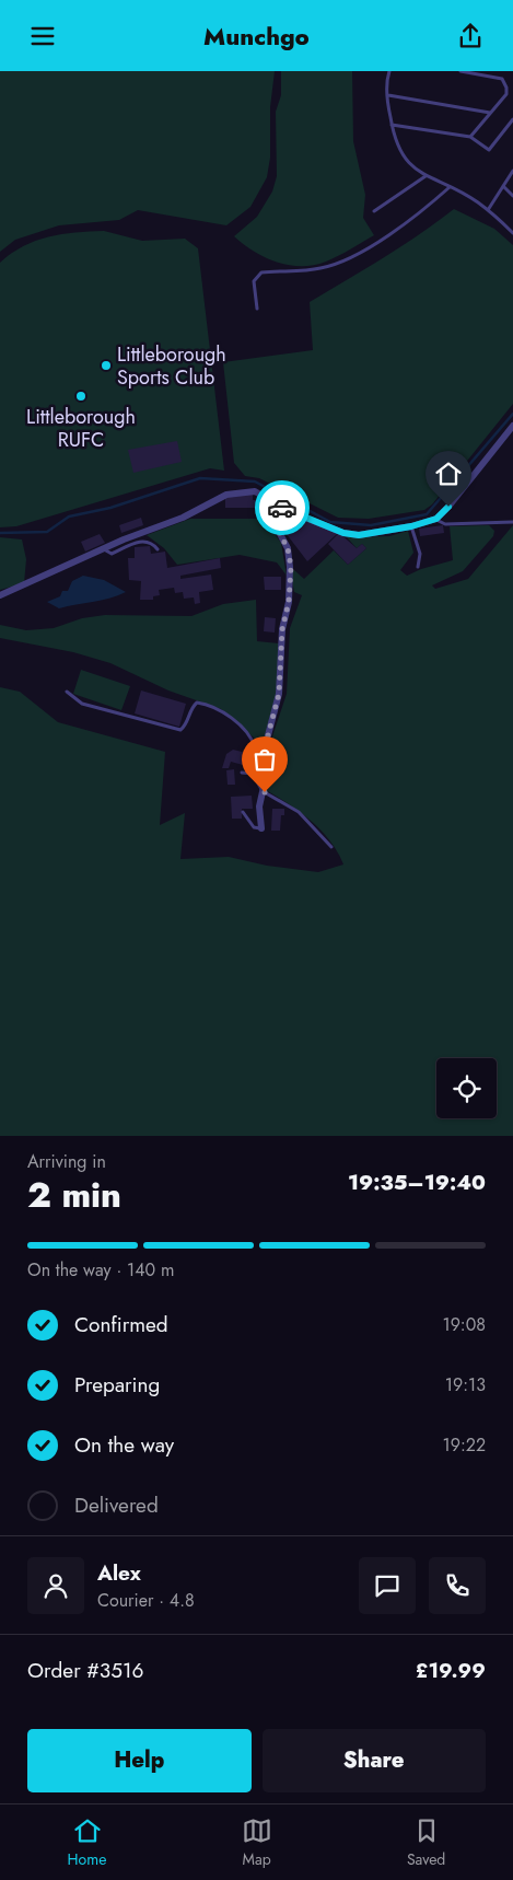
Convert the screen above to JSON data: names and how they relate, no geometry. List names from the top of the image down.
{
  "places": ["Littleborough Sports Club", "Littleborough RUFC"],
  "page": {
    "header": "Munchgo",
    "heading": ["2 min", "Arriving in", "19:35–19:40"],
    "panel": [
      "Alex",
      "Courier · 4.8",
      "Order #3516",
      "£19.99"
    ],
    "bar": "On the way · 140 m",
    "list": [
      ["Confirmed", "19:08"],
      ["Preparing", "19:13"],
      ["On the way", "19:22"],
      "Delivered"
    ],
    "buttons": ["Help", "Share"],
    "tabs": ["Home", "Map", "Saved"]
  }
}
